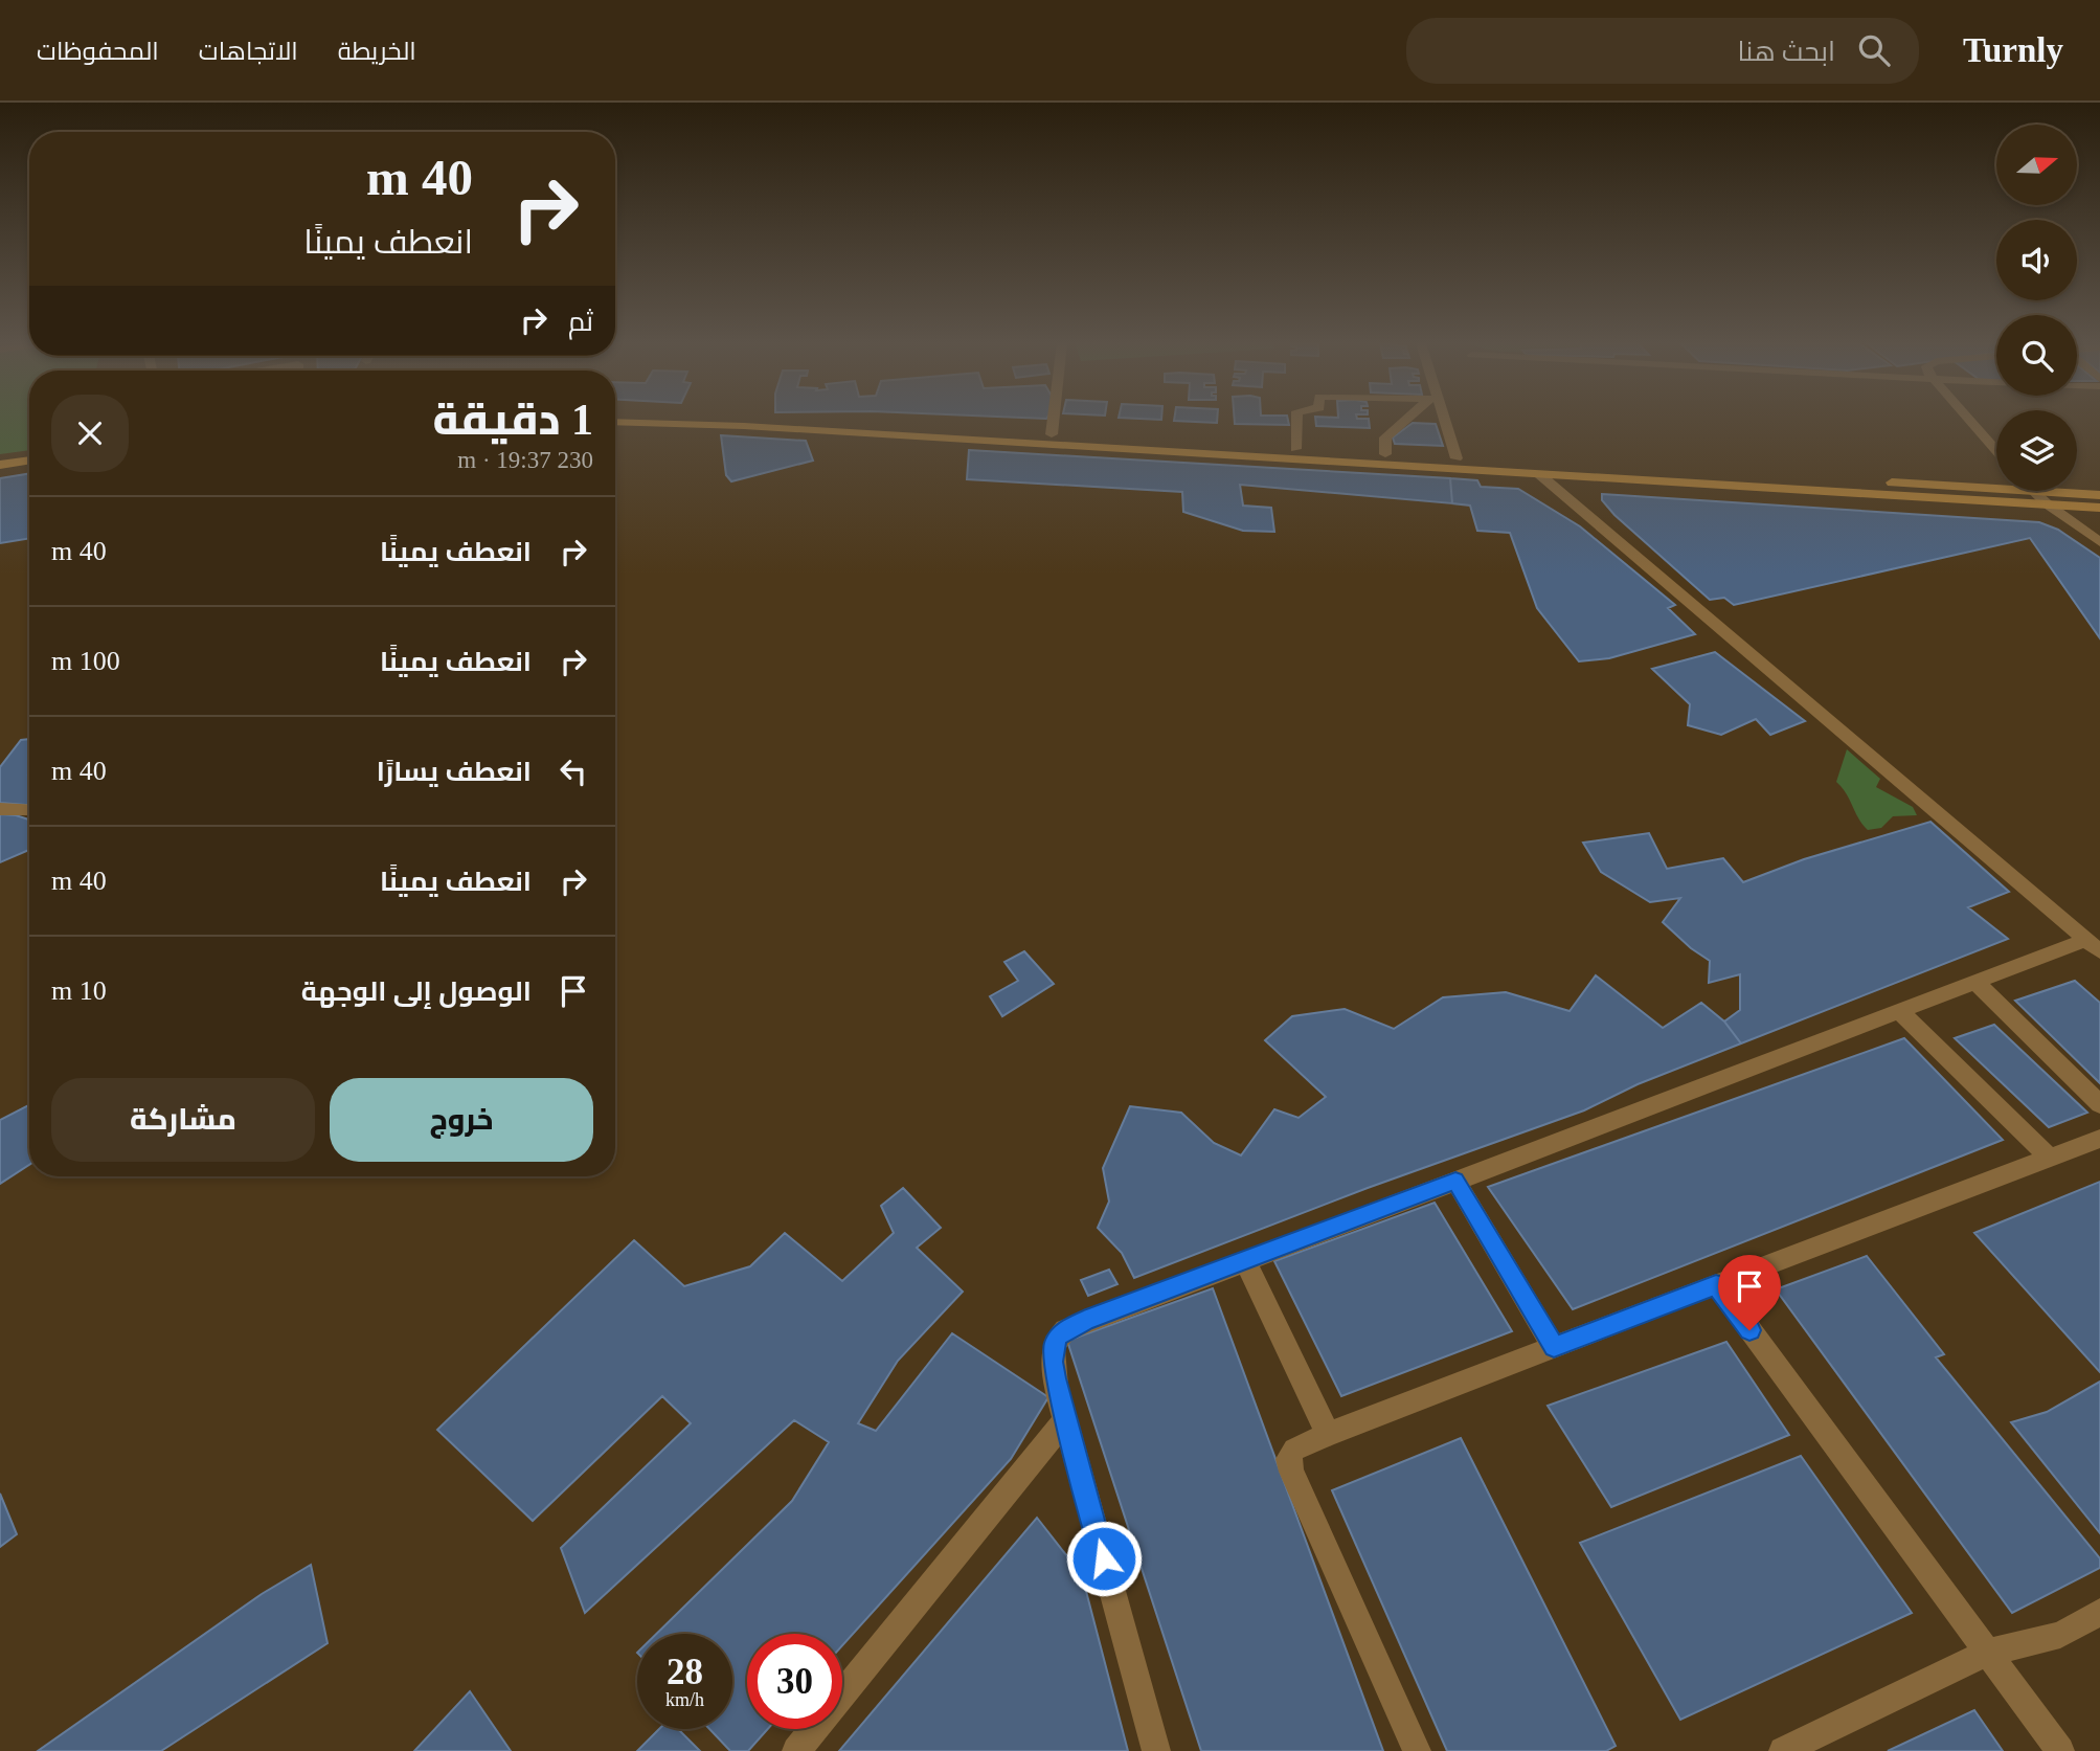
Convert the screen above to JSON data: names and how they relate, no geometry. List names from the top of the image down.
{
  "north": "right",
  "page": {
    "header": "Turnly",
    "search": "ابحث هنا",
    "nav": ["الخريطة", "الاتجاهات", "المحفوظات"],
    "turn": ["40 m", "انعطف يمينًا"],
    "then": "ثم",
    "heading": ["1 دقيقة", "230 m · 19:37"],
    "list": [
      {
        "name": "انعطف يمينًا",
        "value": "40 m"
      },
      {
        "name": "انعطف يمينًا",
        "value": "100 m"
      },
      {
        "name": "انعطف يسارًا",
        "value": "40 m"
      },
      {
        "name": "انعطف يمينًا",
        "value": "40 m"
      },
      {
        "name": "الوصول إلى الوجهة",
        "value": "10 m"
      }
    ],
    "buttons": ["خروج", "مشاركة"],
    "speed": "28 km/h",
    "limit": "30"
  }
}
